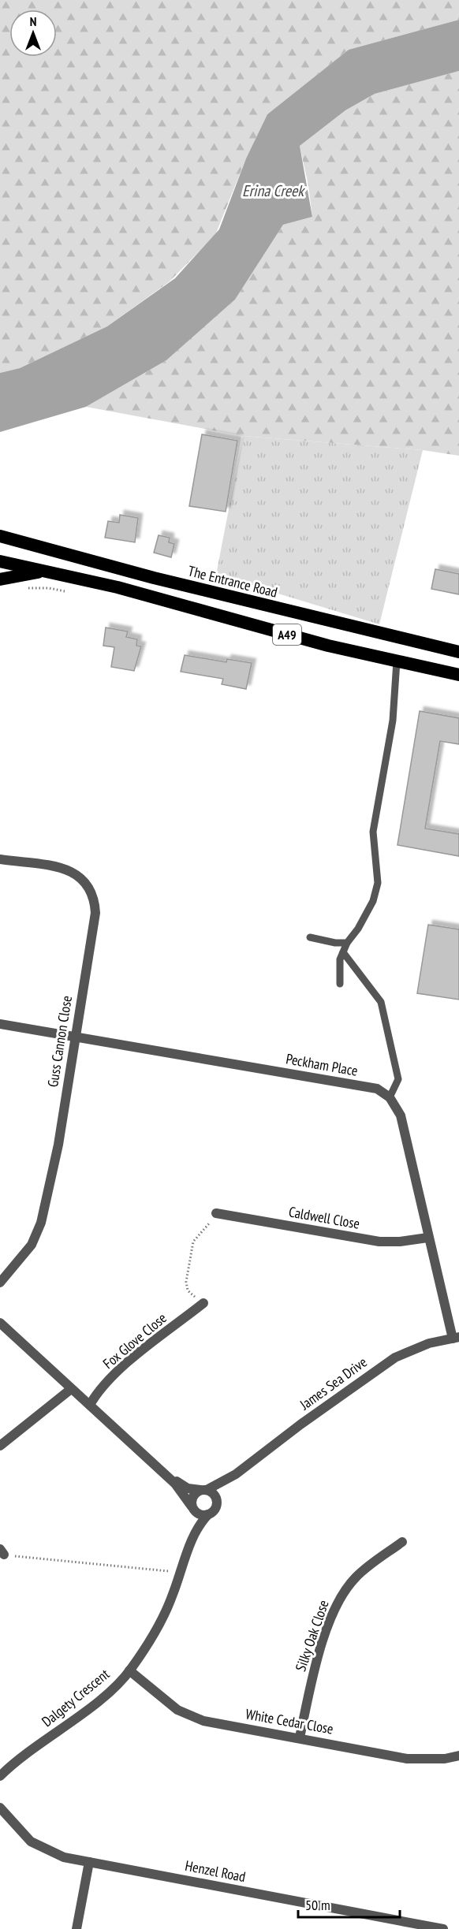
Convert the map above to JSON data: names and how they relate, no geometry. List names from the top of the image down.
{
  "streets": {
    "highway": ["The Entrance Road", "A49"],
    "street": [
      "Guss Cannon Close",
      "Peckham Place",
      "Caldwell Close",
      "Fox Glove Close",
      "James Sea Drive",
      "Silky Oak Close",
      "Dalgety Crescent",
      "White Cedar Close",
      "Henzel Road"
    ]
  },
  "crossings": [
    ["Guss Cannon Close", "Peckham Place"],
    ["James Sea Drive", "Dalgety Crescent"],
    ["Silky Oak Close", "White Cedar Close"],
    ["Dalgety Crescent", "White Cedar Close"]
  ],
  "water": ["Erina Creek"],
  "scale_bar": "50 m",
  "north": "top"
}
